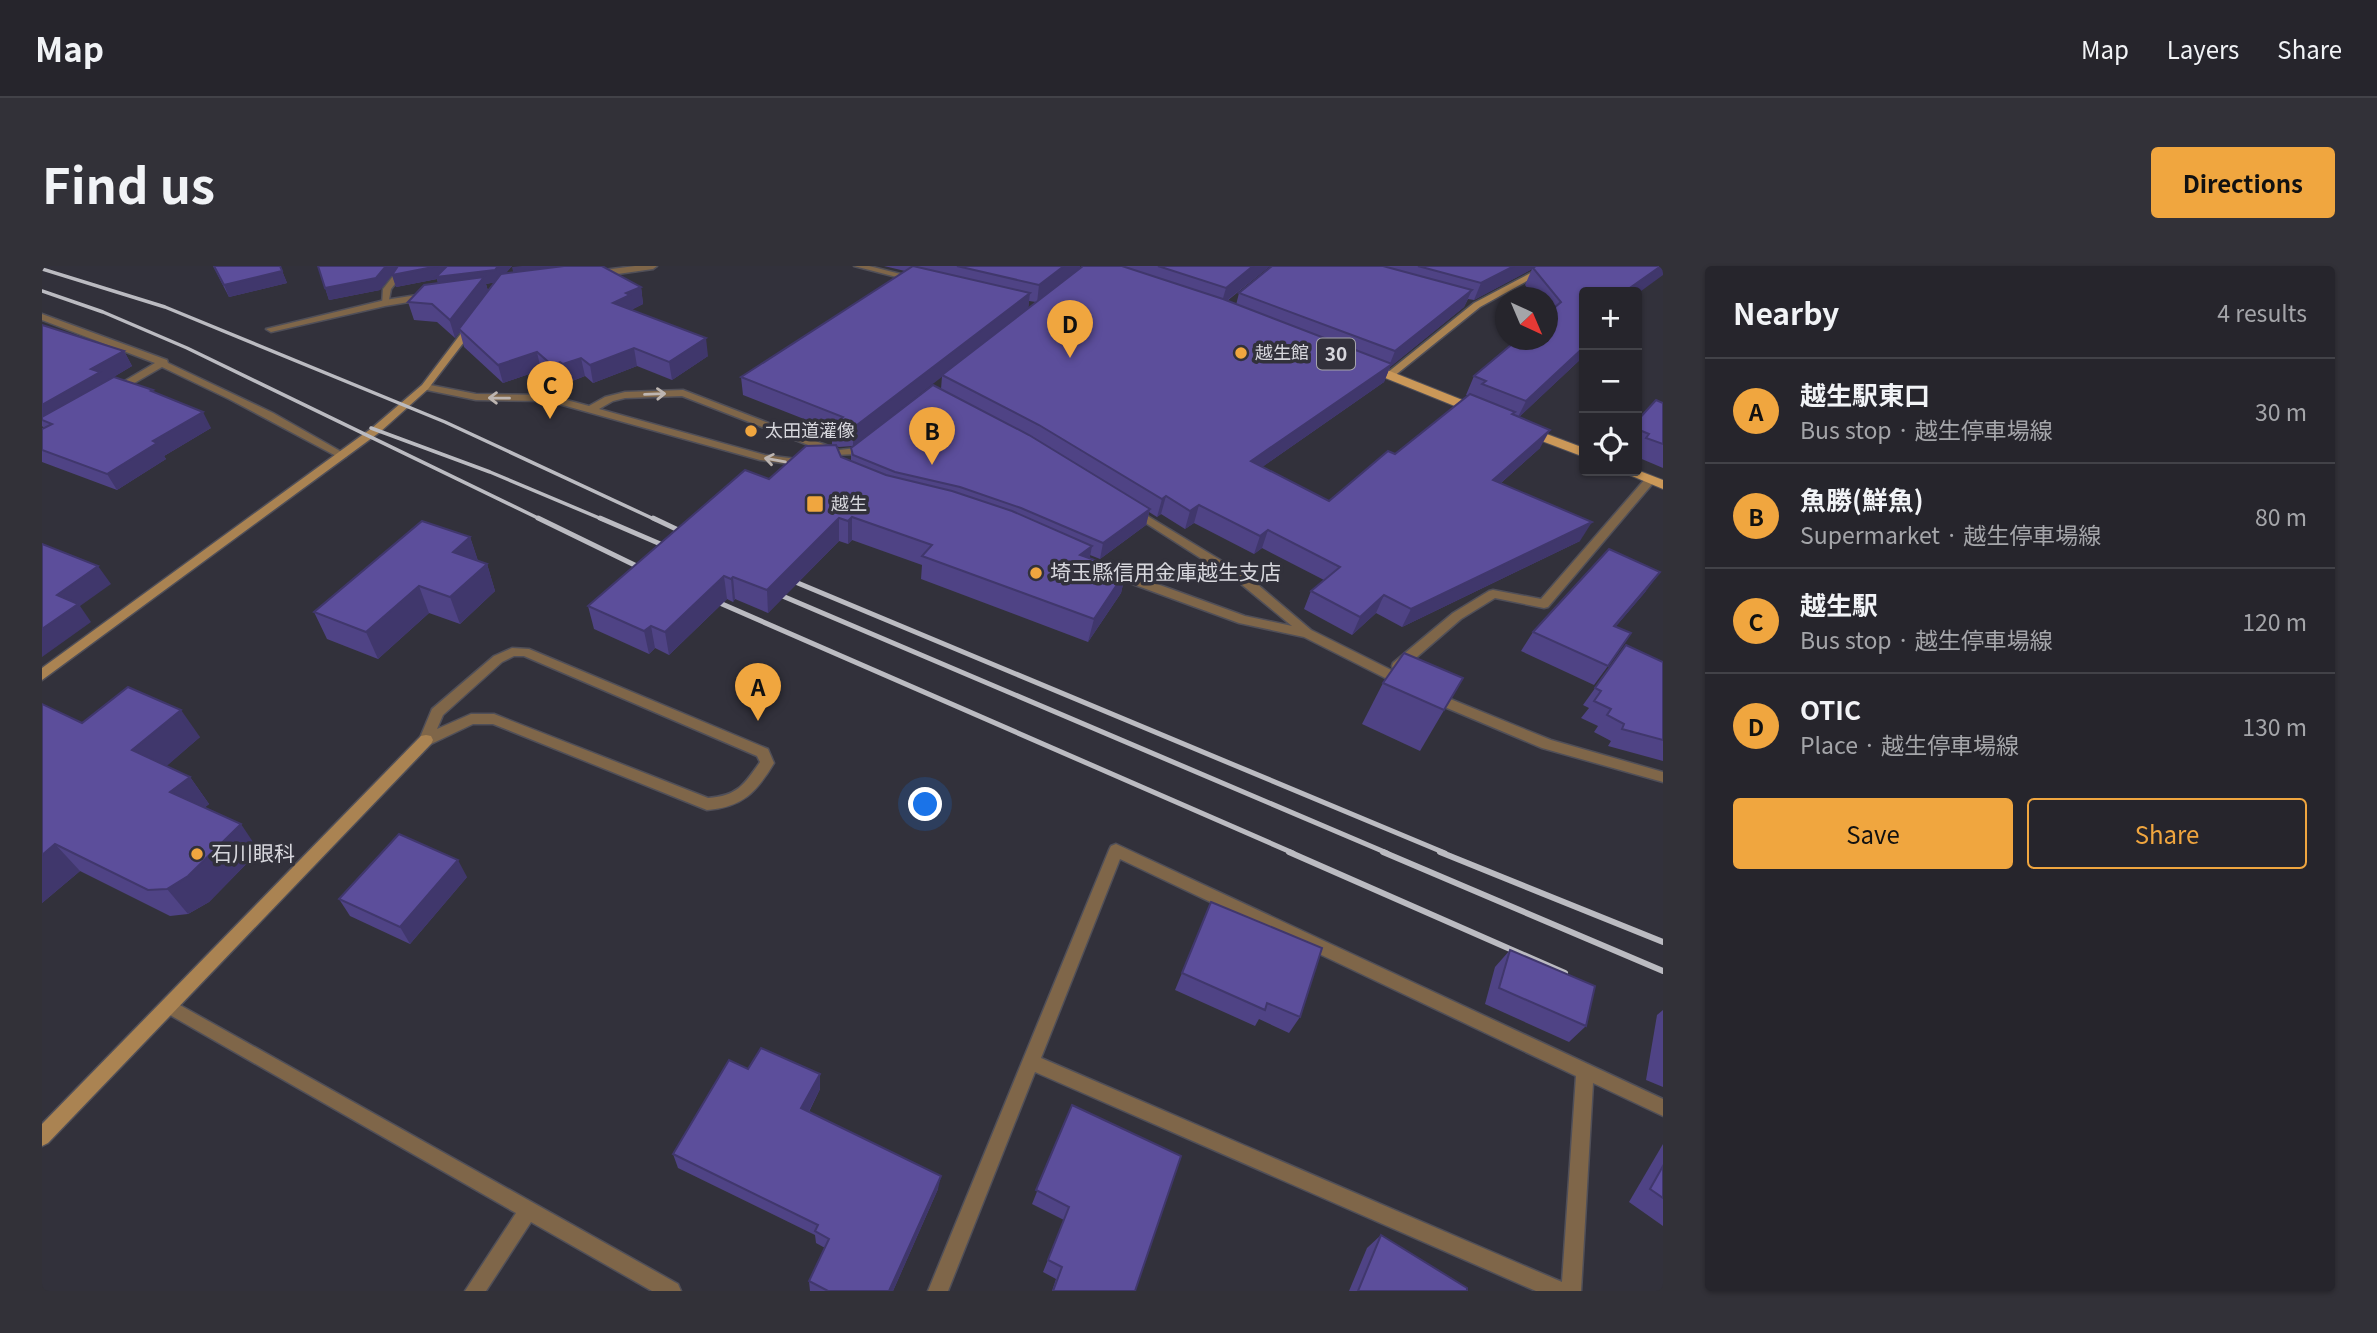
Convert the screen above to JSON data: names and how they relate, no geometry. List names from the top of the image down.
{
  "streets": {
    "main road": ["30"]
  },
  "places": {
    "other": [
      "越生館",
      "太田道灌像",
      "埼玉縣信用金庫越生支店",
      "石川眼科"
    ],
    "transit": ["越生"]
  },
  "north": "bottom right",
  "page": {
    "header": "Map",
    "nav": ["Map", "Layers", "Share"],
    "title": "Find us",
    "buttons": [
      "Directions",
      ["Save", "Share"]
    ],
    "heading": ["Nearby", "4 results"],
    "map_buttons": ["+", "−"],
    "pins": [
      "D",
      "C",
      "B",
      "A"
    ],
    "list": [
      {
        "mark": "A",
        "name": "越生駅東口",
        "note": "Bus stop · 越生停車場線",
        "value": "30 m"
      },
      {
        "mark": "B",
        "name": "魚勝(鮮魚)",
        "note": "Supermarket · 越生停車場線",
        "value": "80 m"
      },
      {
        "mark": "C",
        "name": "越生駅",
        "note": "Bus stop · 越生停車場線",
        "value": "120 m"
      },
      {
        "mark": "D",
        "name": "OTIC",
        "note": "Place · 越生停車場線",
        "value": "130 m"
      }
    ]
  }
}
